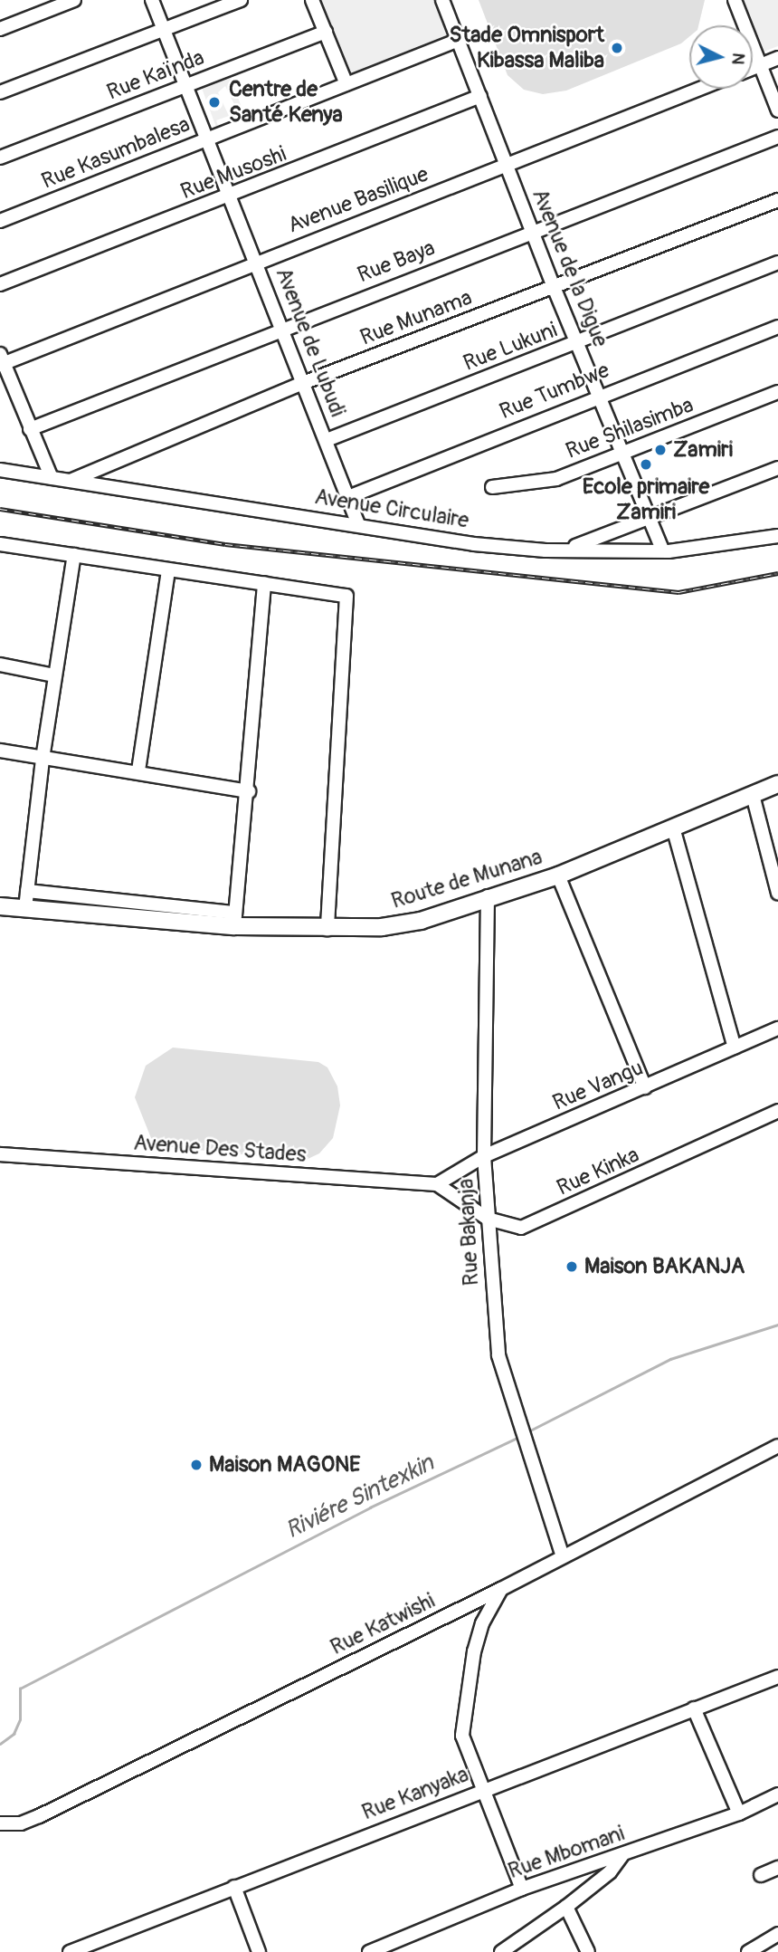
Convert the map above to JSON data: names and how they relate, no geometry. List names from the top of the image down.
{
  "streets": {
    "main road": ["Route de Munana"],
    "street": [
      "Rue Kaïnda",
      "Rue Kasumbalesa",
      "Rue Musoshi",
      "Avenue Basilique",
      "Rue Baya",
      "Avenue de la Digue",
      "Rue Munama",
      "Avenue de Lubudi",
      "Rue Lukuni",
      "Rue Tumbwe",
      "Rue Shilasimba",
      "Avenue Circulaire",
      "Rue Vangu",
      "Avenue Des Stades",
      "Rue Kinka",
      "Rue Bakanja",
      "Rue Katwishi",
      "Rue Kanyaka",
      "Rue Mbomani"
    ]
  },
  "crossings": [
    ["Rue Kaïnda", "Avenue de Lubudi"],
    ["Rue Kasumbalesa", "Avenue de la Digue"],
    ["Rue Kasumbalesa", "Avenue de Lubudi"],
    ["Rue Musoshi", "Avenue de la Digue"],
    ["Rue Musoshi", "Avenue de Lubudi"],
    ["Avenue Basilique", "Avenue de la Digue"],
    ["Avenue Basilique", "Avenue de Lubudi"],
    ["Rue Baya", "Avenue de la Digue"],
    ["Rue Baya", "Avenue de Lubudi"],
    ["Avenue de la Digue", "Rue Munama"],
    ["Avenue de la Digue", "Rue Lukuni"],
    ["Avenue de la Digue", "Rue Tumbwe"],
    ["Avenue de la Digue", "Rue Shilasimba"],
    ["Avenue de la Digue", "Avenue Circulaire"],
    ["Rue Munama", "Avenue de Lubudi"],
    ["Rue Munama", "Avenue Circulaire"],
    ["Avenue de Lubudi", "Rue Lukuni"],
    ["Avenue de Lubudi", "Rue Tumbwe"],
    ["Avenue de Lubudi", "Avenue Circulaire"],
    ["Route de Munana", "Rue Bakanja"],
    ["Rue Vangu", "Avenue Des Stades"],
    ["Rue Vangu", "Rue Kinka"],
    ["Rue Vangu", "Rue Bakanja"],
    ["Avenue Des Stades", "Rue Kinka"],
    ["Rue Kinka", "Rue Bakanja"],
    ["Rue Bakanja", "Rue Katwishi"]
  ],
  "water": ["Riviére Sintexkin"],
  "places": [
    "Stade Omnisport Kibassa Maliba",
    "Centre de Santé Kenya",
    "Zamiri",
    "Ecole primaire Zamiri",
    "Maison BAKANJA",
    "Maison MAGONE"
  ],
  "north": "right"
}
